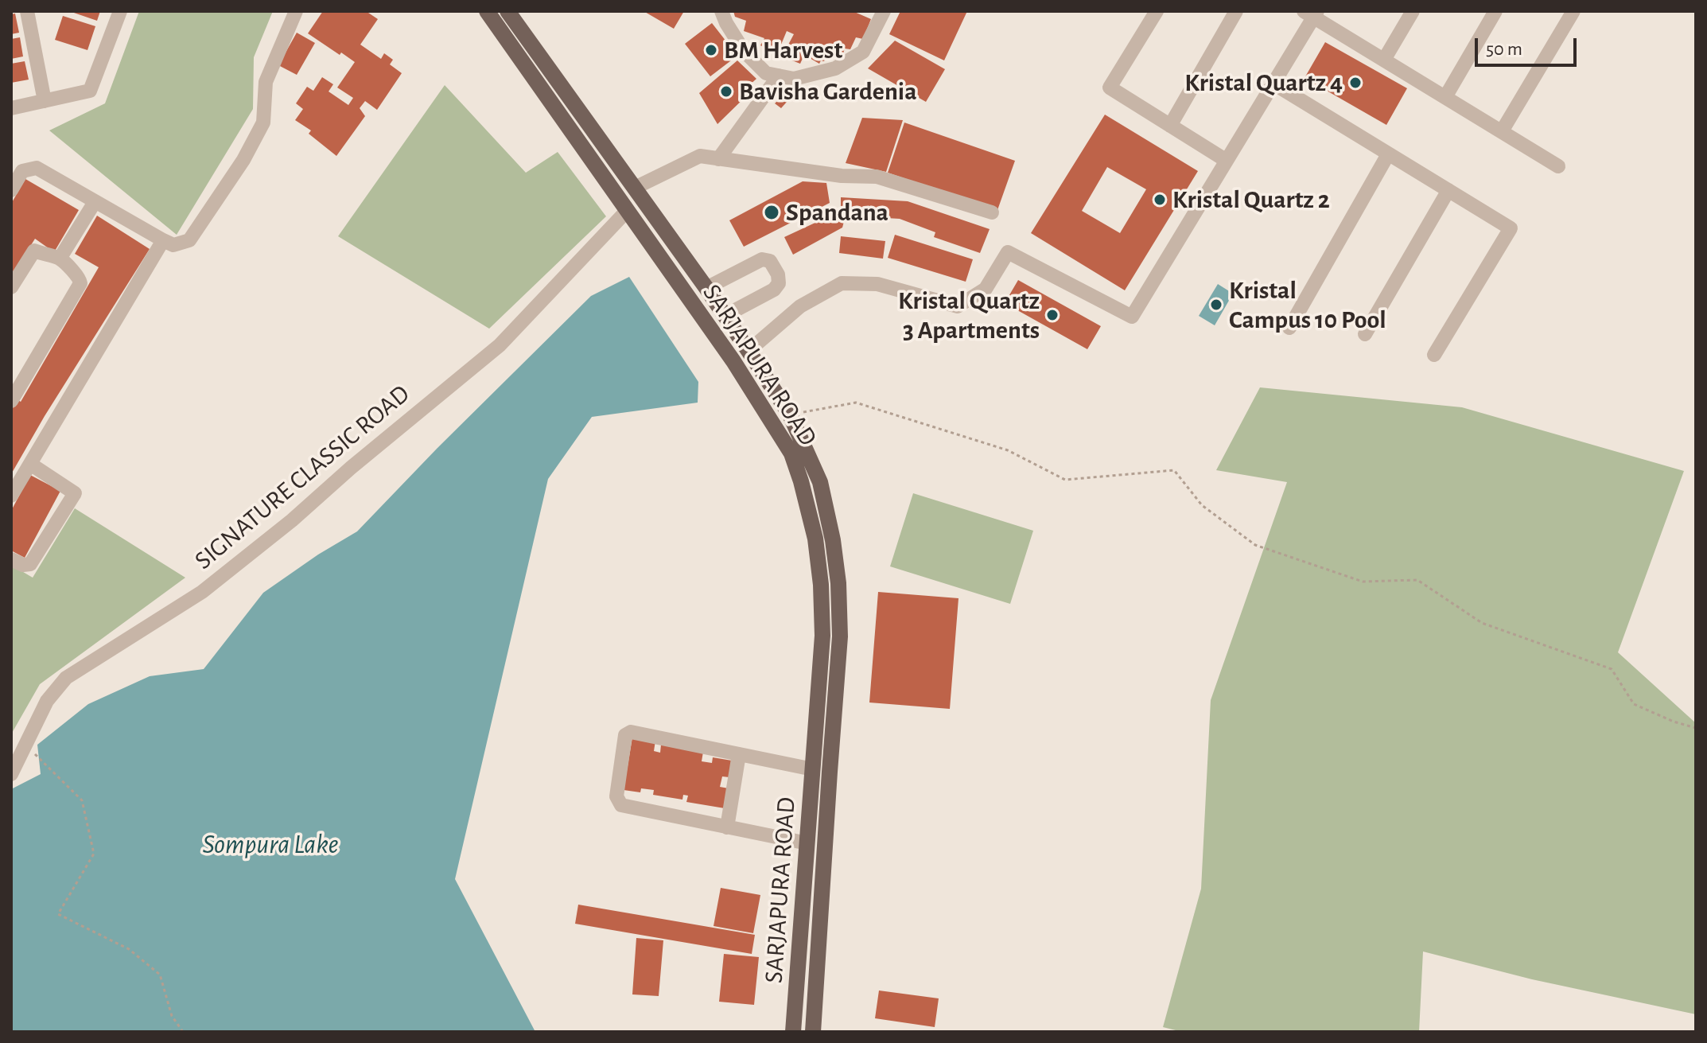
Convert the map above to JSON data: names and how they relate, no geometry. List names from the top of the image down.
{
  "streets": {
    "main road": ["SARJAPURA ROAD"],
    "street": ["SIGNATURE CLASSIC ROAD"]
  },
  "crossings": [
    ["SARJAPURA ROAD", "SIGNATURE CLASSIC ROAD"]
  ],
  "water": ["Sompura Lake"],
  "places": [
    "BM Harvest",
    "Kristal Quartz 4",
    "Bavisha Gardenia",
    "Kristal Quartz 2",
    "Spandana",
    "Kristal Campus 10 Pool",
    "Kristal Quartz 3 Apartments"
  ],
  "scale_bar": "50 m"
}
